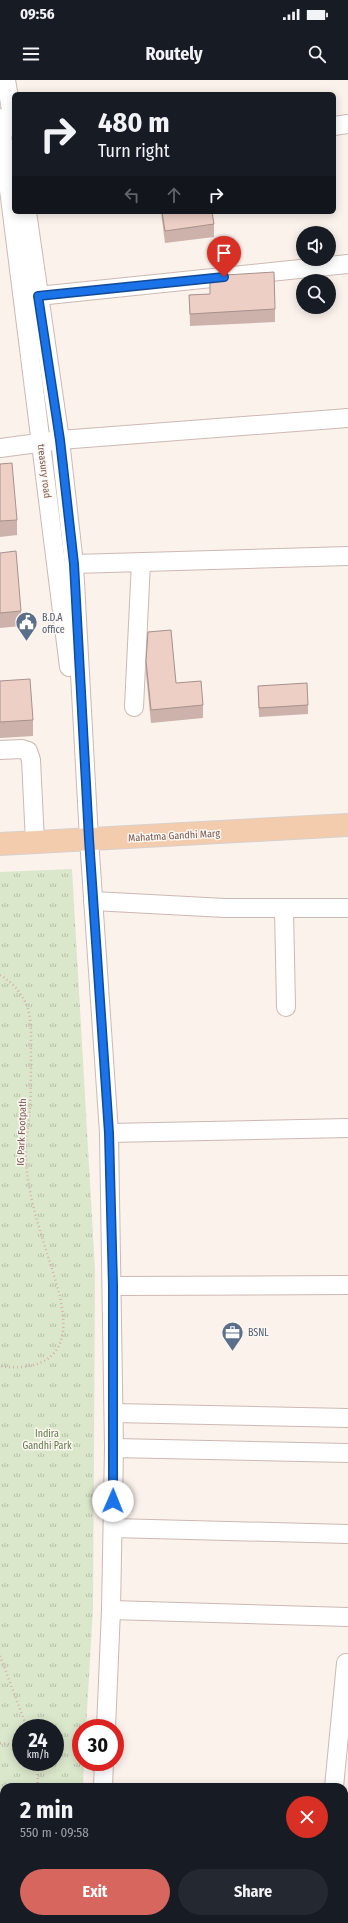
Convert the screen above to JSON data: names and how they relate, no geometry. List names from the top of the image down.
{
  "streets": {
    "main road": ["Mahatma Gandhi Marg"],
    "street": ["treasury road"],
    "path": ["IG Park Footpath"]
  },
  "crossings": [
    ["treasury road", "Mahatma Gandhi Marg"]
  ],
  "parks": ["Indira Gandhi Park"],
  "places": {
    "public building": ["B.D.A office"],
    "office": ["BSNL"]
  },
  "page": {
    "status": "09:56",
    "header": "Routely",
    "turn": ["480 m", "Turn right"],
    "speed": "24 km/h",
    "limit": "30",
    "heading": ["2 min", "550 m · 09:58"],
    "buttons": ["Exit", "Share"]
  }
}
